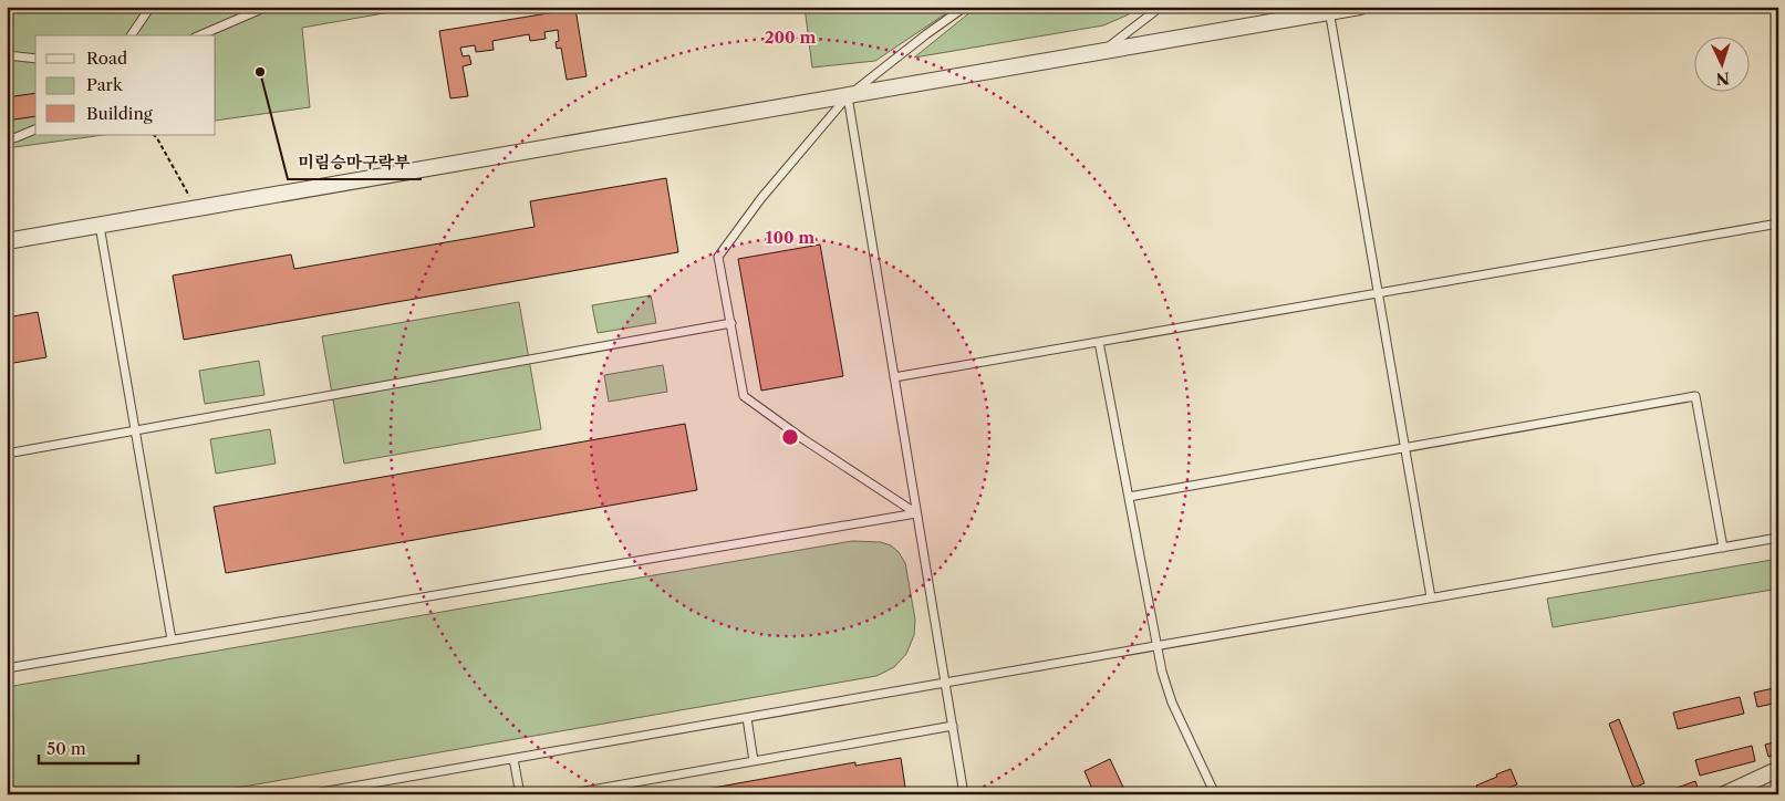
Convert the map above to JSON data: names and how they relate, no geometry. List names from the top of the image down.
{
  "places": ["미림승마구락부"],
  "legend": ["Road", "Park", "Building"],
  "scale_bar": "50 m",
  "north": "bottom",
  "rings": ["200 m", "100 m"]
}
